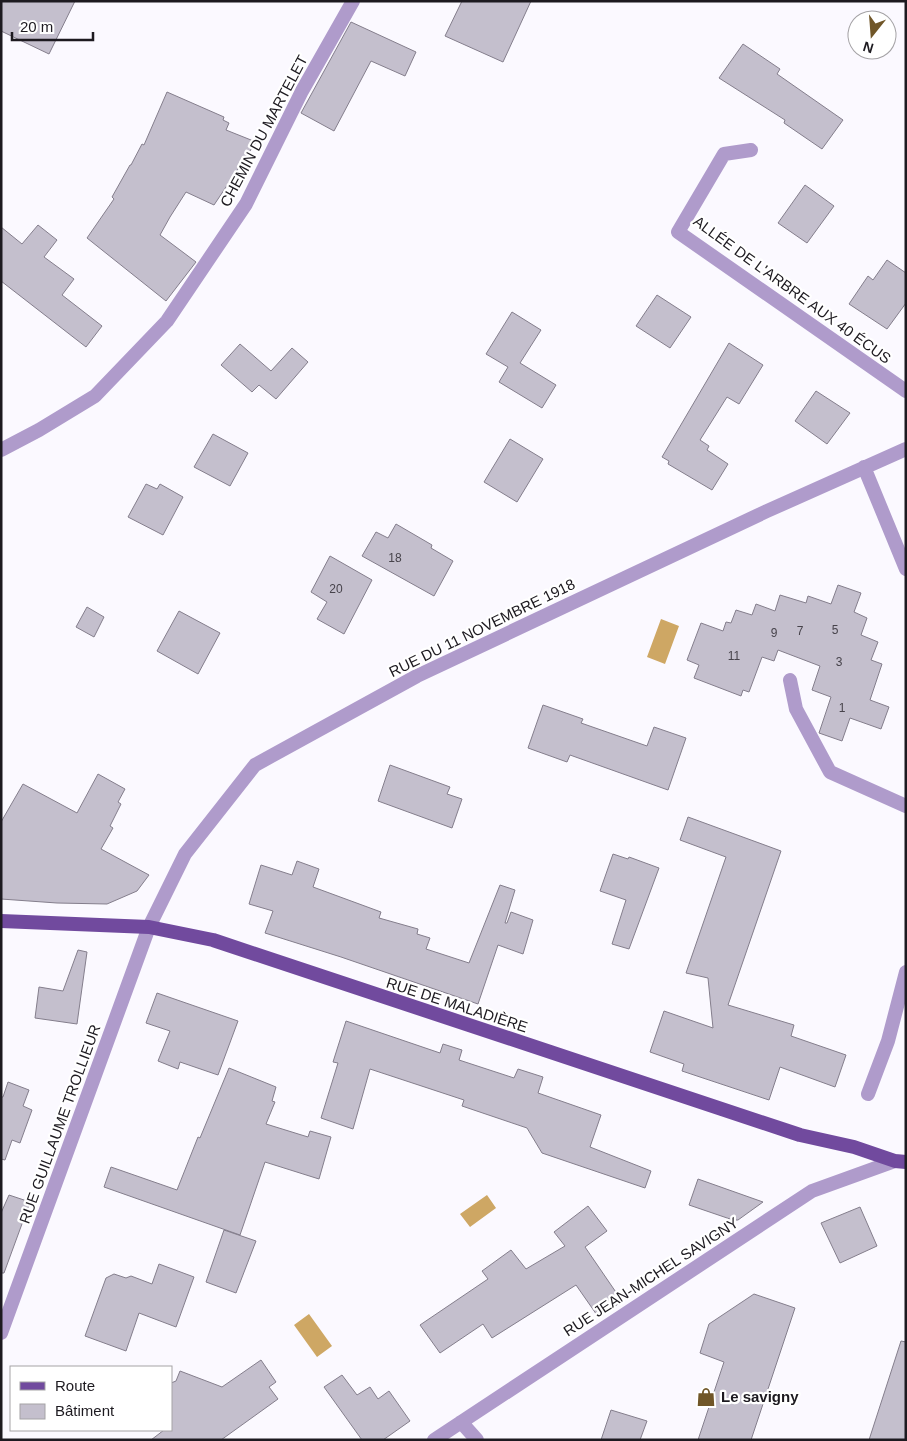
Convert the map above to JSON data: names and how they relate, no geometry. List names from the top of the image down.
{
  "streets": {
    "main road": ["RUE DE MALADIÈRE"],
    "street": [
      "CHEMIN DU MARTELET",
      "ALLÉE DE L'ARBRE AUX 40 ÉCUS",
      "RUE DU 11 NOVEMBRE 1918",
      "RUE GUILLAUME TROLLIEUR",
      "RUE JEAN-MICHEL SAVIGNY"
    ]
  },
  "crossings": [
    ["RUE DU 11 NOVEMBRE 1918", "RUE DE MALADIÈRE"],
    ["RUE DU 11 NOVEMBRE 1918", "RUE GUILLAUME TROLLIEUR"],
    ["RUE DE MALADIÈRE", "RUE GUILLAUME TROLLIEUR"],
    ["RUE DE MALADIÈRE", "RUE JEAN-MICHEL SAVIGNY"]
  ],
  "places": {
    "shop": ["Le savigny"]
  },
  "house_numbers": [
    "18",
    "20",
    "5",
    "7",
    "9",
    "11",
    "3",
    "1"
  ],
  "legend": ["Route", "Bâtiment"],
  "scale_bar": "20 m",
  "north": "bottom"
}
